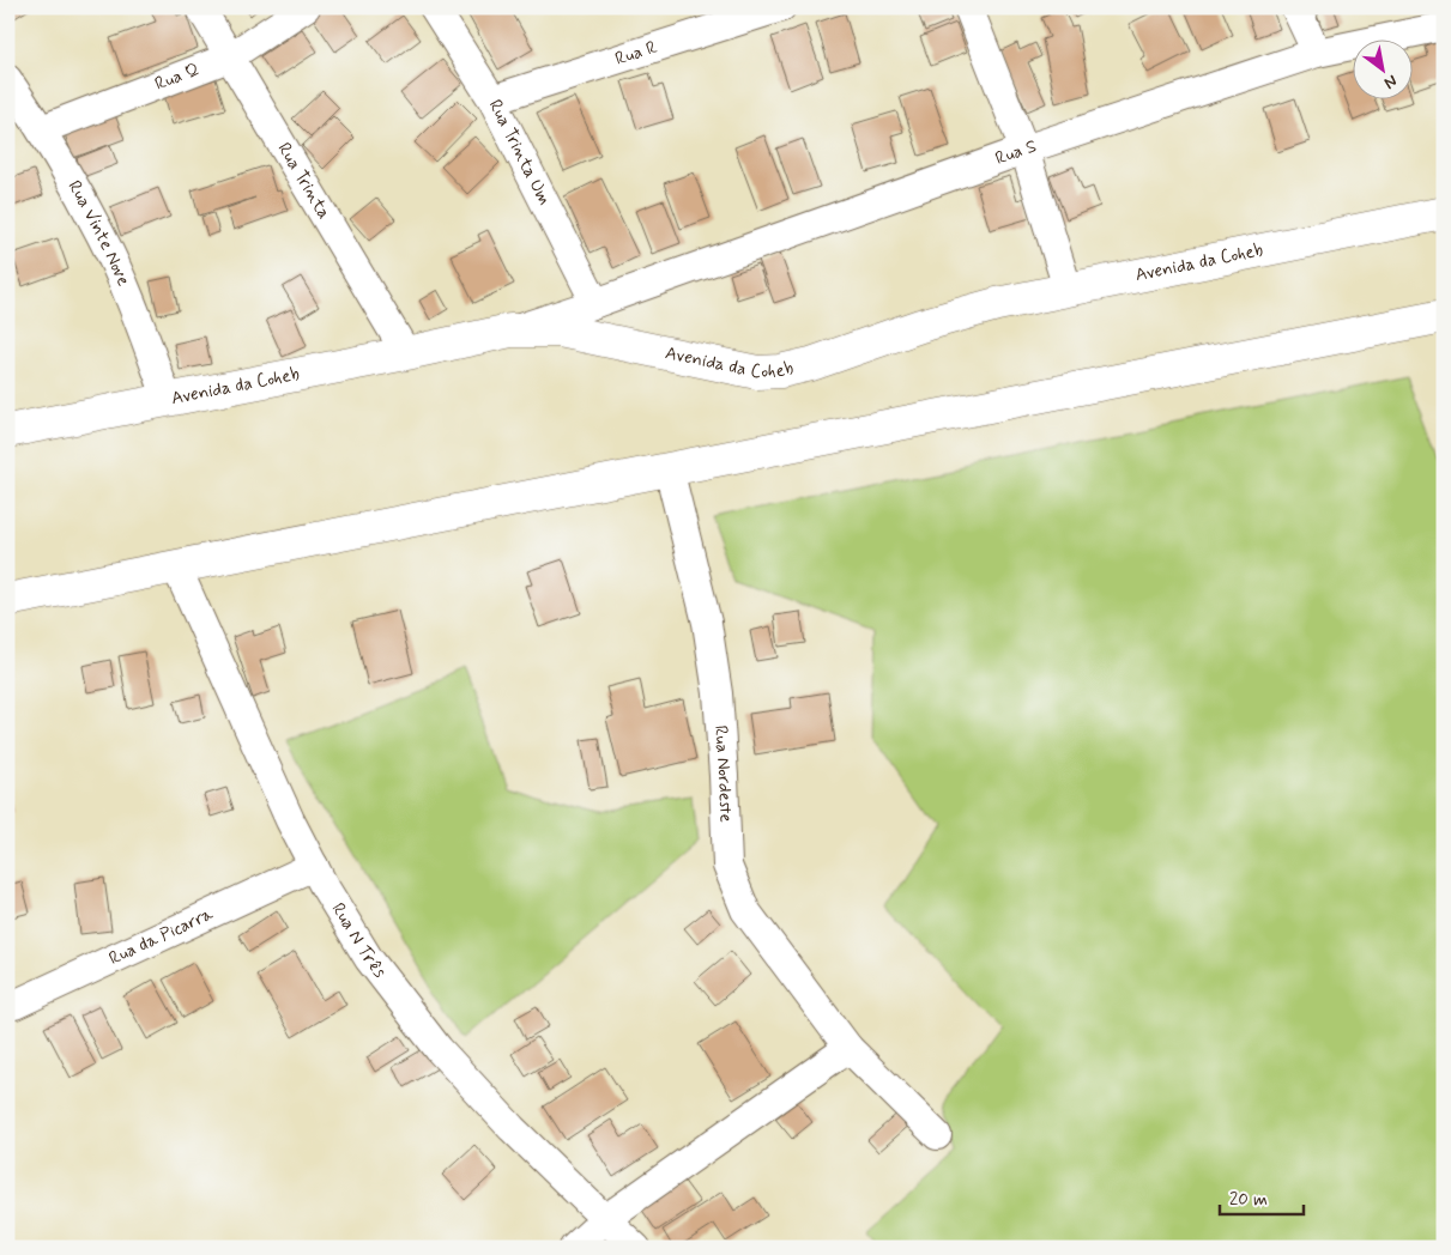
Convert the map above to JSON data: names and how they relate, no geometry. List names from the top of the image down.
{
  "streets": {
    "main road": ["Avenida da Coheb"],
    "street": [
      "Rua R",
      "Rua Q",
      "Rua Trinta Um",
      "Rua S",
      "Rua Trinta",
      "Rua Vinte Nove",
      "Rua Nordeste",
      "Rua da Picarra",
      "Rua N Três"
    ]
  },
  "crossings": [
    ["Rua R", "Rua Trinta Um"],
    ["Rua Q", "Rua Trinta"],
    ["Rua Q", "Rua Vinte Nove"],
    ["Rua Trinta Um", "Rua S"],
    ["Rua S", "Avenida da Coheb"],
    ["Rua Trinta", "Avenida da Coheb"],
    ["Rua Vinte Nove", "Avenida da Coheb"],
    ["Rua da Picarra", "Rua N Três"]
  ],
  "scale_bar": "20 m",
  "north": "bottom right"
}
